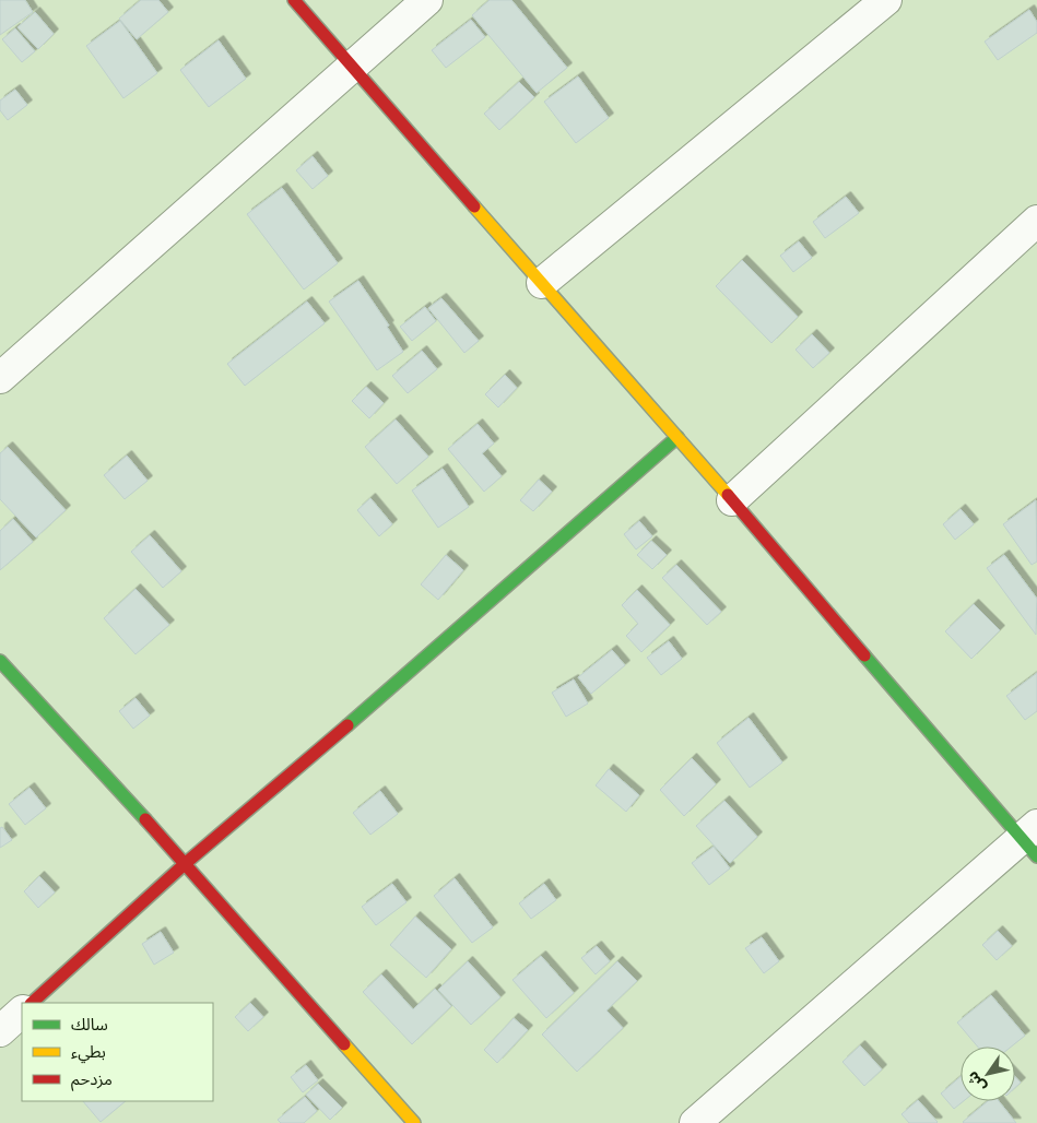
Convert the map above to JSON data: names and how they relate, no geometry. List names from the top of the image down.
{
  "legend": ["سالك", "بطيء", "مزدحم"],
  "north": "bottom left"
}
